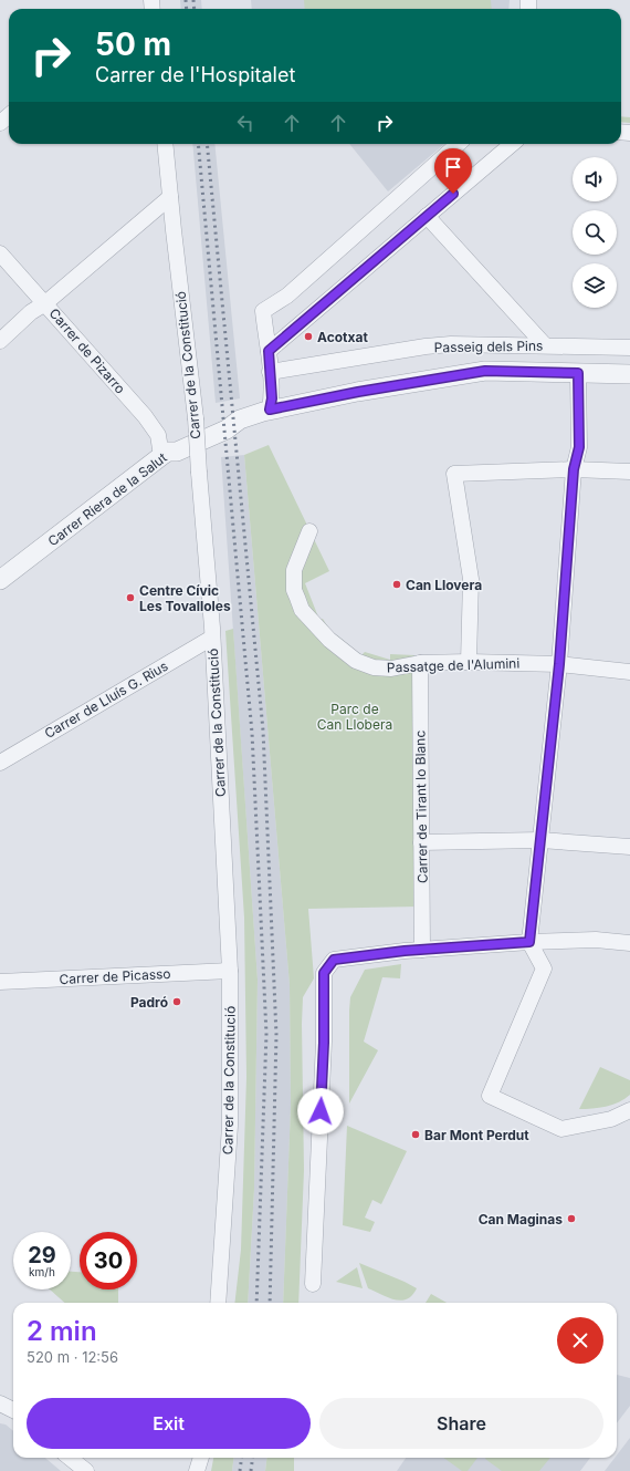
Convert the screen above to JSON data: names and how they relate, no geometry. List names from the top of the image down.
{
  "streets": {
    "street": [
      "Passeig dels Pins",
      "Carrer de Pizarro",
      "Carrer de la Constitució",
      "Carrer Riera de la Salut",
      "Passatge de l'Alumini",
      "Carrer de Lluís G. Rius",
      "Carrer de Tirant lo Blanc",
      "Carrer de Picasso"
    ]
  },
  "crossings": [
    ["Passeig dels Pins", "Carrer Riera de la Salut"],
    ["Carrer de Pizarro", "Carrer Riera de la Salut"],
    ["Carrer de la Constitució", "Carrer de Lluís G. Rius"],
    ["Carrer de la Constitució", "Carrer de Picasso"],
    ["Passatge de l'Alumini", "Carrer de Tirant lo Blanc"]
  ],
  "parks": ["Parc de Can Llobera"],
  "places": [
    "Acotxat",
    "Can Llovera",
    "Centre Cívic Les Tovalloles",
    "Padró",
    "Bar Mont Perdut",
    "Can Maginas"
  ],
  "page": {
    "turn": ["50 m", "Carrer de l'Hospitalet"],
    "speed": "29 km/h",
    "limit": "30",
    "heading": ["2 min", "520 m · 12:56"],
    "buttons": ["Exit", "Share"]
  }
}
